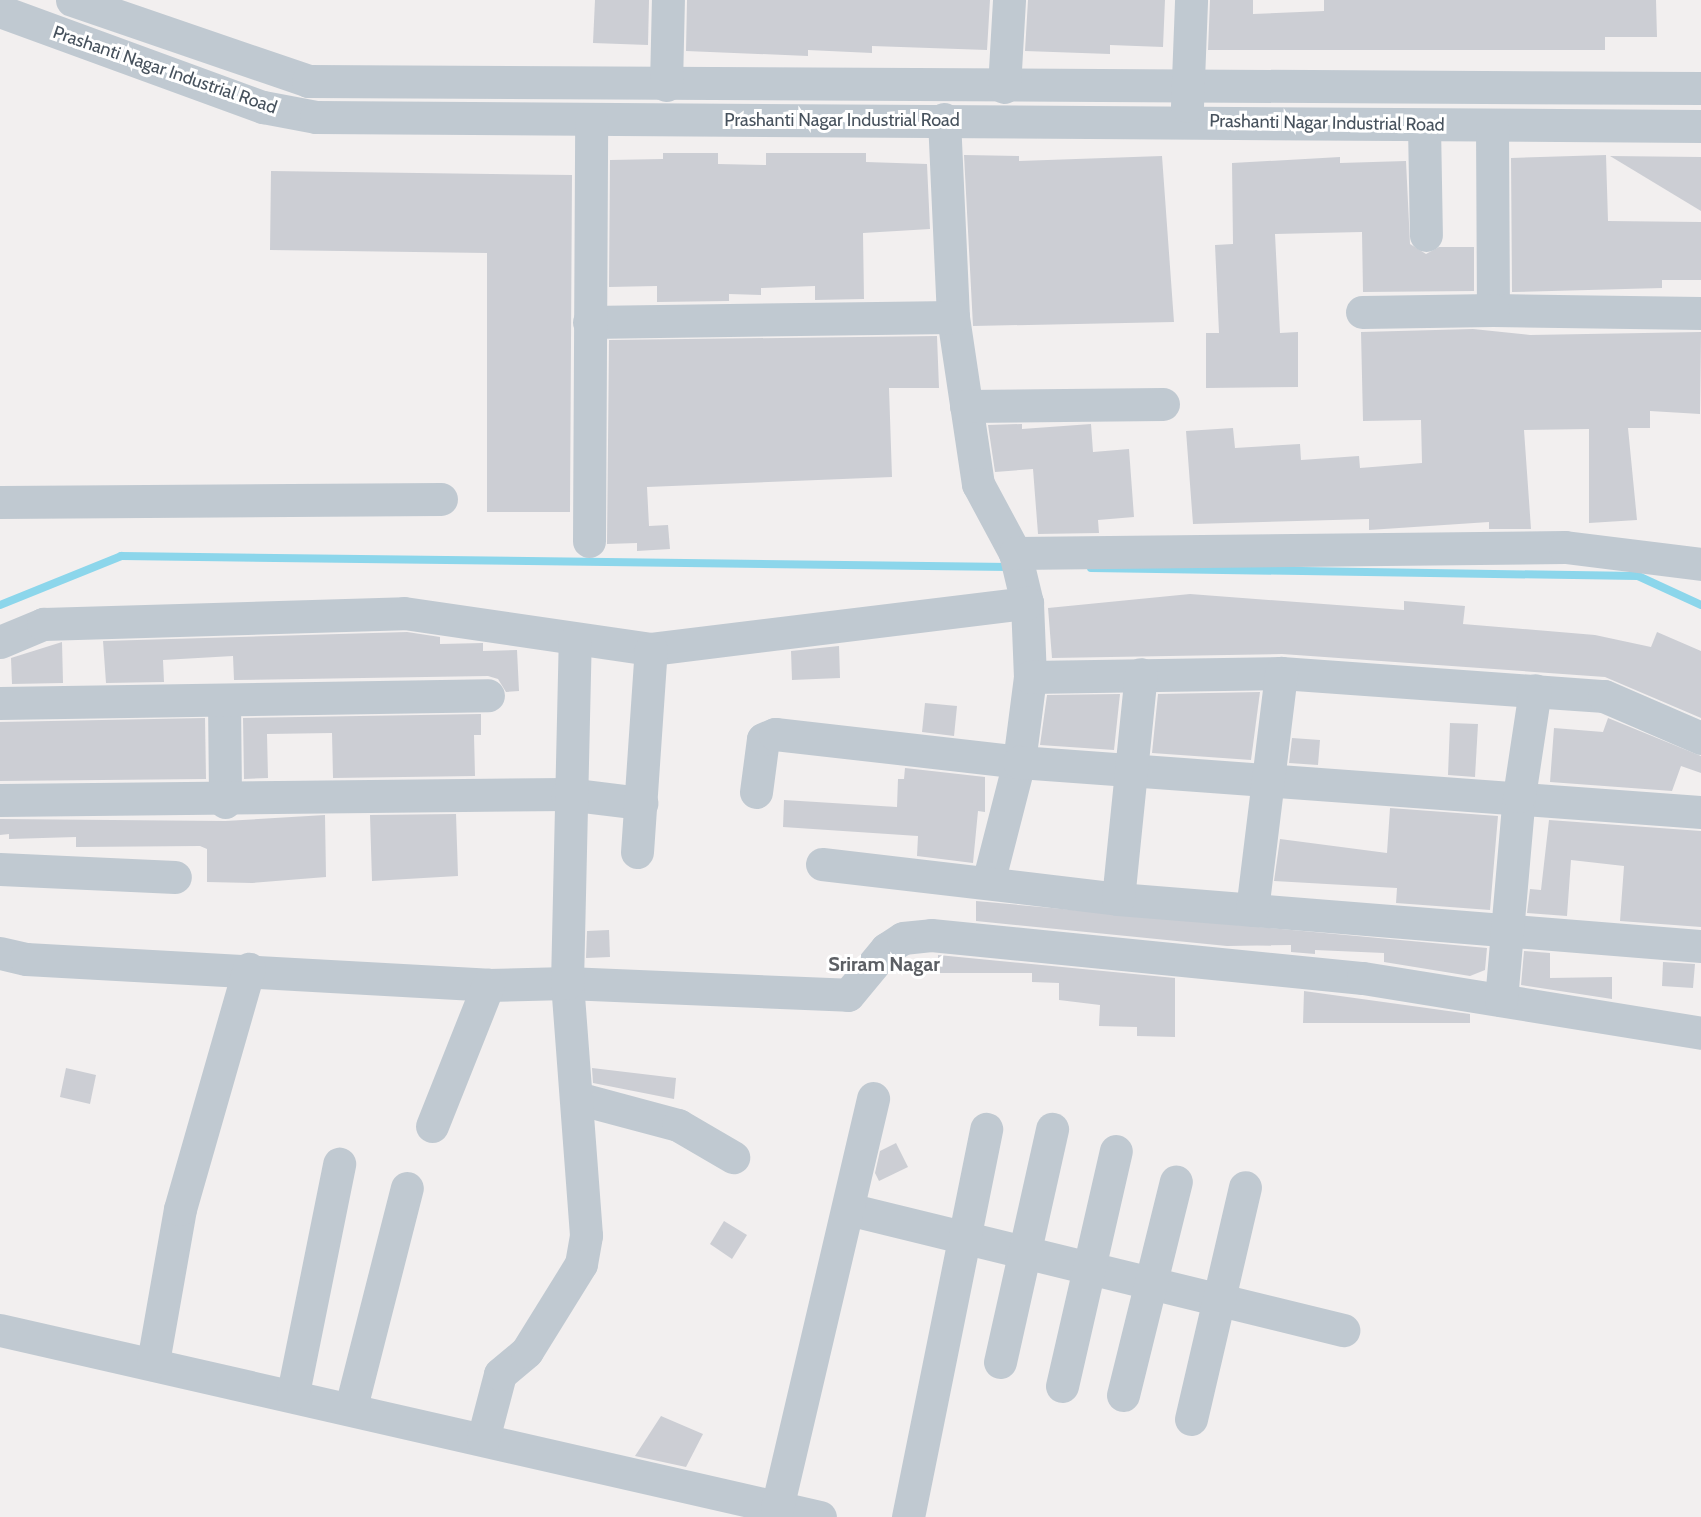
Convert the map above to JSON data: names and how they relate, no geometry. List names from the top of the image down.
{
  "streets": {
    "street": ["Prashanti Nagar Industrial Road"]
  },
  "districts": ["Sriram Nagar"]
}
